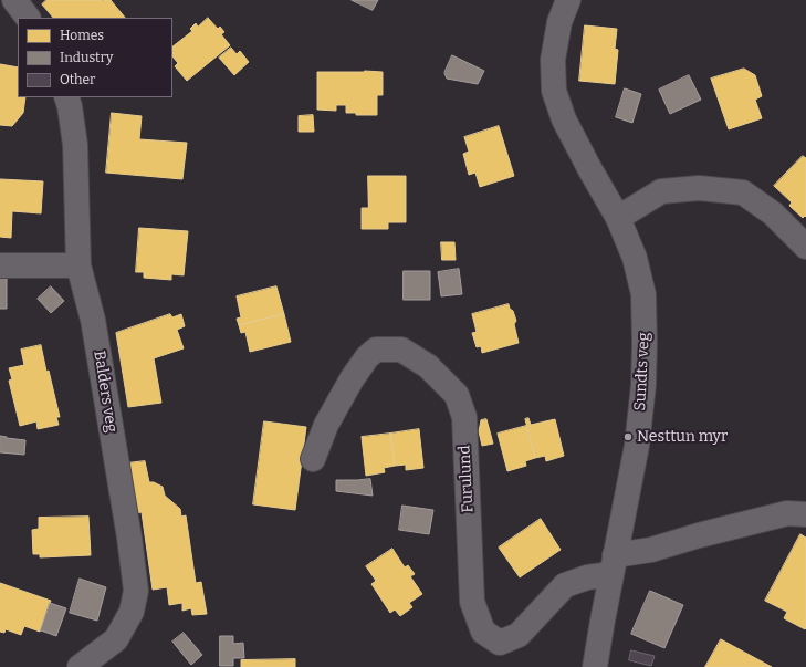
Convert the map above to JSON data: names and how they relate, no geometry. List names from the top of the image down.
{
  "streets": {
    "street": ["Sundts veg", "Balders veg", "Furulund"]
  },
  "crossings": [
    ["Sundts veg", "Furulund"]
  ],
  "places": ["Nesttun myr"],
  "legend": ["Homes", "Industry", "Other"]
}
